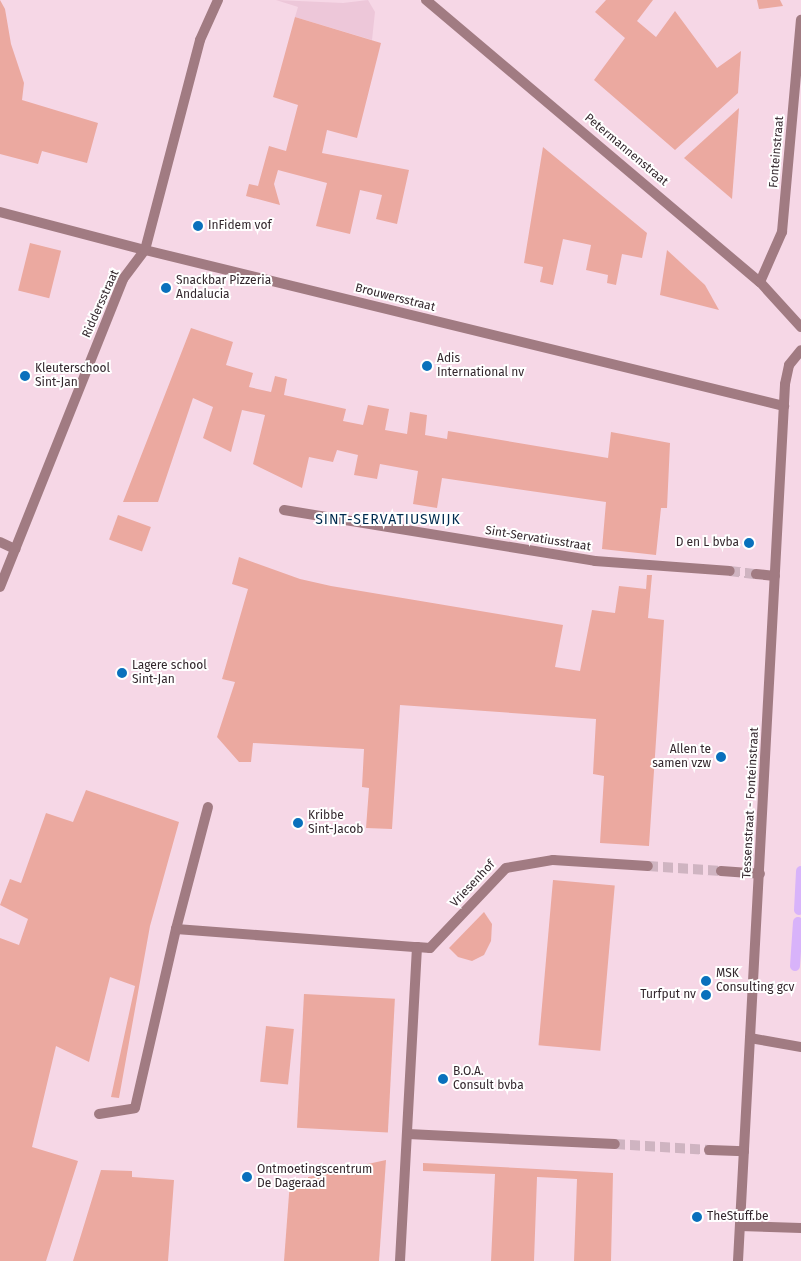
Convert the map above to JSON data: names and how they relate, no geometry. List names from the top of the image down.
{
  "streets": {
    "street": [
      "Petermannenstraat",
      "Fonteinstraat",
      "Brouwersstraat",
      "Riddersstraat",
      "Sint-Servatiusstraat",
      "Tessenstraat - Fonteinstraat",
      "Vriesenhof"
    ]
  },
  "crossings": [
    ["Petermannenstraat", "Fonteinstraat"],
    ["Brouwersstraat", "Riddersstraat"],
    ["Brouwersstraat", "Tessenstraat - Fonteinstraat"]
  ],
  "districts": ["SINT-SERVATIUSWIJK"],
  "places": [
    "InFidem vof",
    "Snackbar Pizzeria Andalucia",
    "Adis International nv",
    "Kleuterschool Sint-Jan",
    "D en L bvba",
    "Lagere school Sint-Jan",
    "Allen te samen vzw",
    "Kribbe Sint-Jacob",
    "MSK Consulting gcv",
    "Turfput nv",
    "B.O.A. Consult bvba",
    "Ontmoetingscentrum De Dageraad",
    "TheStuff.be"
  ]
}
